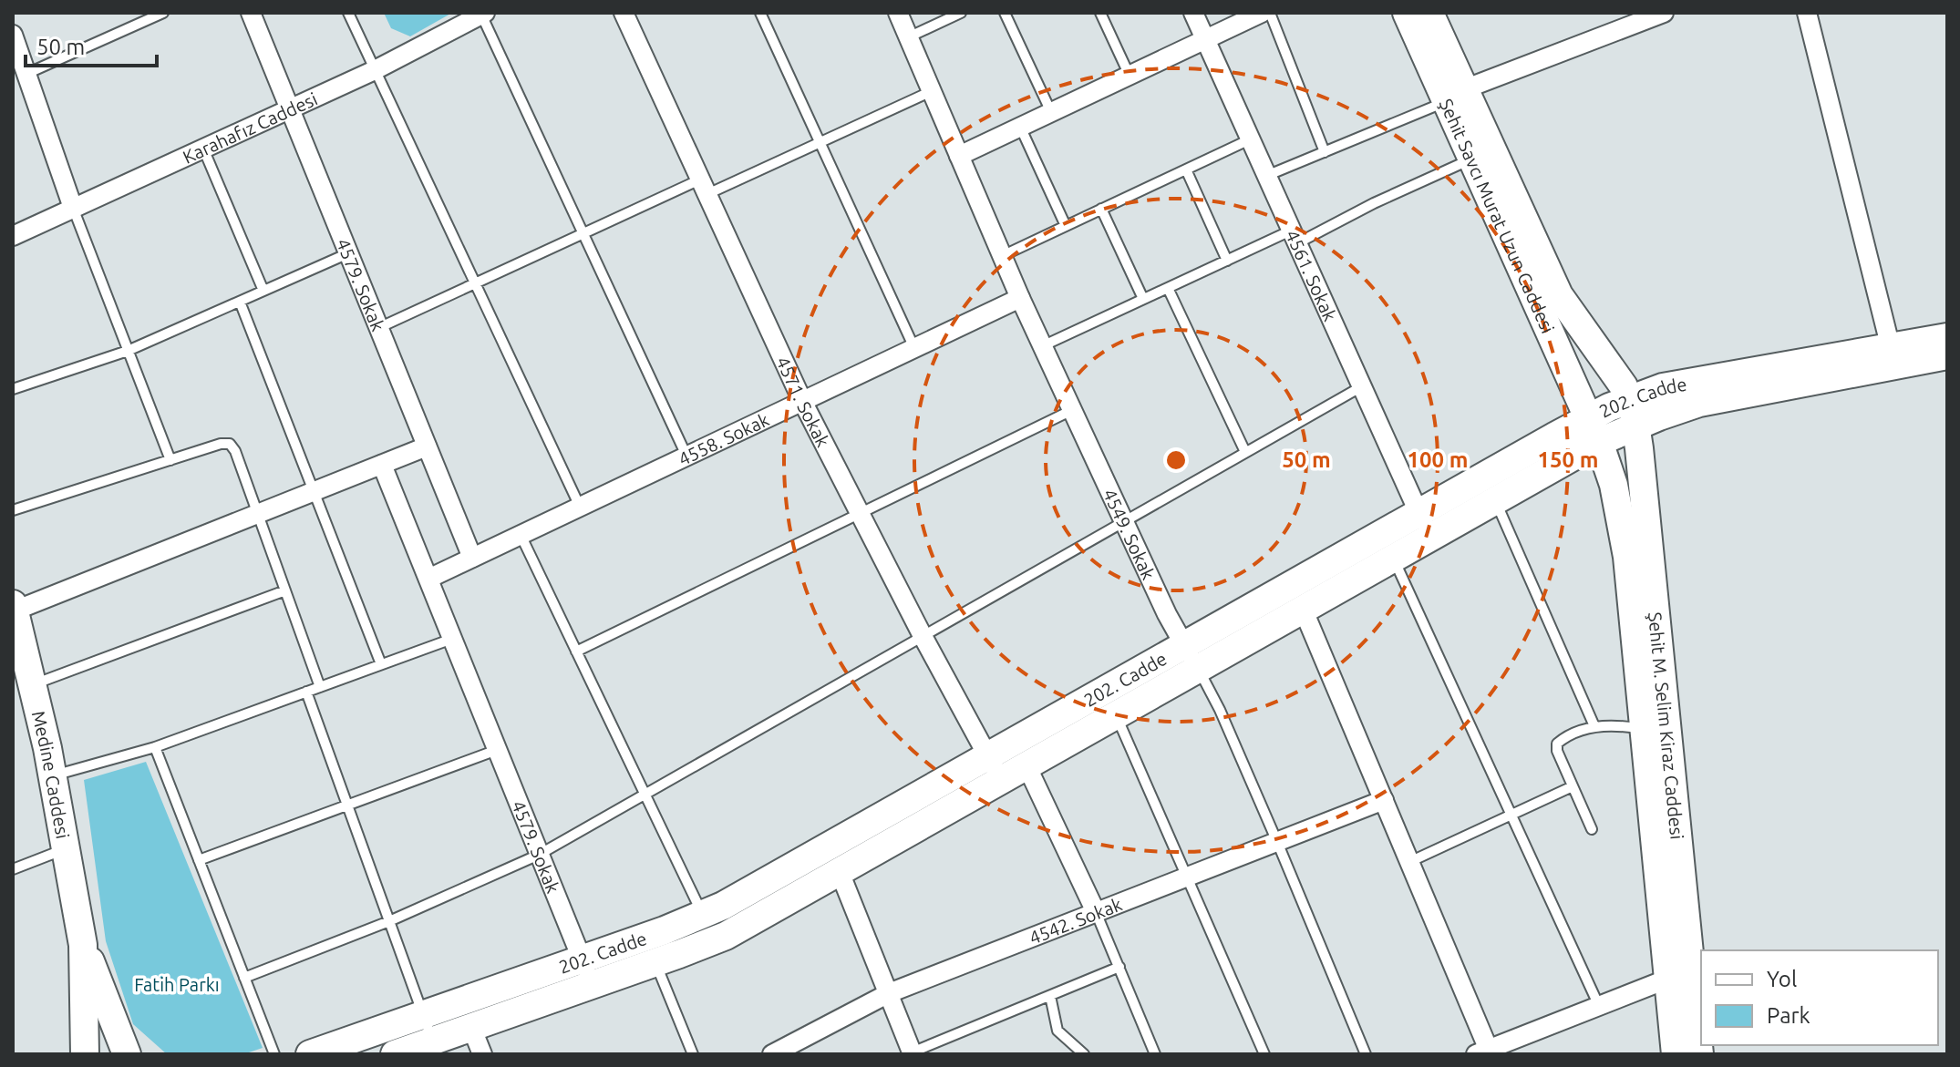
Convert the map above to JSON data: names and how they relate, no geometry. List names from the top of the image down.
{
  "streets": {
    "main road": [
      "Şehit Savcı Murat Uzun Caddesi",
      "202. Cadde",
      "Şehit M. Selim Kiraz Caddesi",
      "Medine Caddesi"
    ],
    "street": [
      "Karahafız Caddesi",
      "4561. Sokak",
      "4579. Sokak",
      "4571. Sokak",
      "4558. Sokak",
      "4549. Sokak",
      "4542. Sokak"
    ]
  },
  "crossings": [
    ["Karahafız Caddesi", "4579. Sokak"],
    ["Şehit Savcı Murat Uzun Caddesi", "202. Cadde"],
    ["Şehit Savcı Murat Uzun Caddesi", "Şehit M. Selim Kiraz Caddesi"],
    ["4561. Sokak", "202. Cadde"],
    ["4579. Sokak", "202. Cadde"],
    ["4579. Sokak", "4558. Sokak"],
    ["202. Cadde", "4571. Sokak"],
    ["202. Cadde", "4549. Sokak"],
    ["202. Cadde", "Şehit M. Selim Kiraz Caddesi"],
    ["4571. Sokak", "4558. Sokak"],
    ["4558. Sokak", "4549. Sokak"],
    ["4549. Sokak", "4542. Sokak"]
  ],
  "parks": ["Fatih Parkı"],
  "legend": ["Yol", "Park"],
  "scale_bar": "50 m",
  "rings": ["50 m", "100 m", "150 m"]
}
